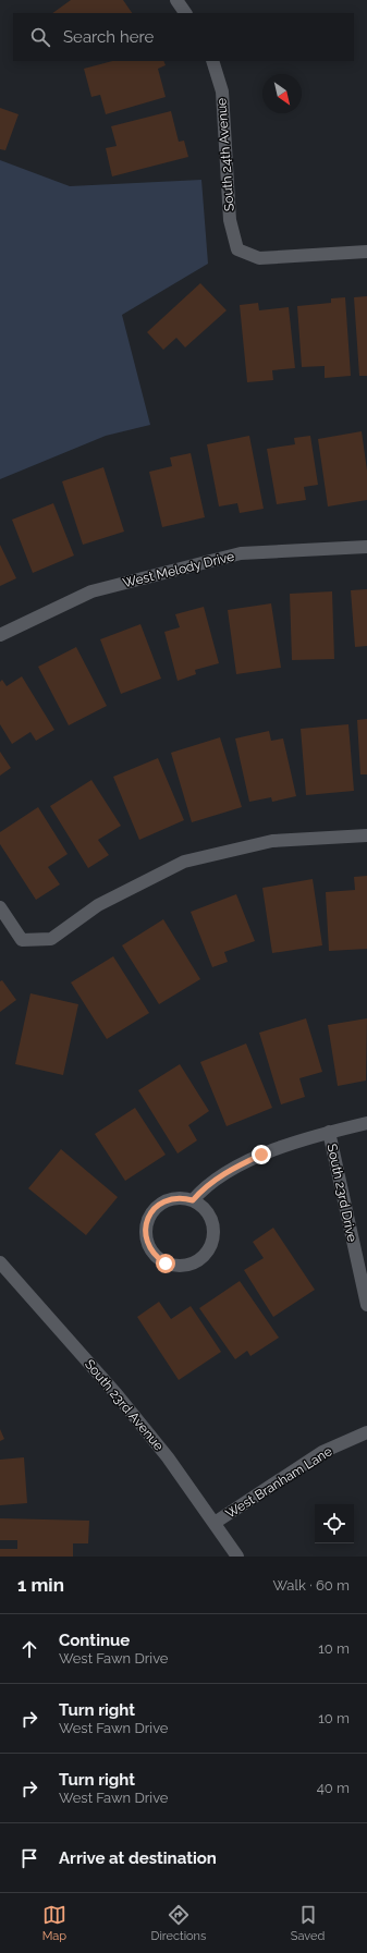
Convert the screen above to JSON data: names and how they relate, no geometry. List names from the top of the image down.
{
  "streets": {
    "street": [
      "South 24th Avenue",
      "West Melody Drive",
      "South 23rd Drive",
      "South 23rd Avenue",
      "West Branham Lane"
    ]
  },
  "crossings": [
    ["South 23rd Avenue", "West Branham Lane"]
  ],
  "north": "bottom right",
  "page": {
    "search": "Search here",
    "heading": ["1 min", "Walk · 60 m"],
    "list": [
      ["Continue", "West Fawn Drive", "10 m"],
      ["Turn right", "West Fawn Drive", "10 m"],
      ["Turn right", "West Fawn Drive", "40 m"],
      "Arrive at destination"
    ],
    "nav": ["Map", "Directions", "Saved"]
  }
}
